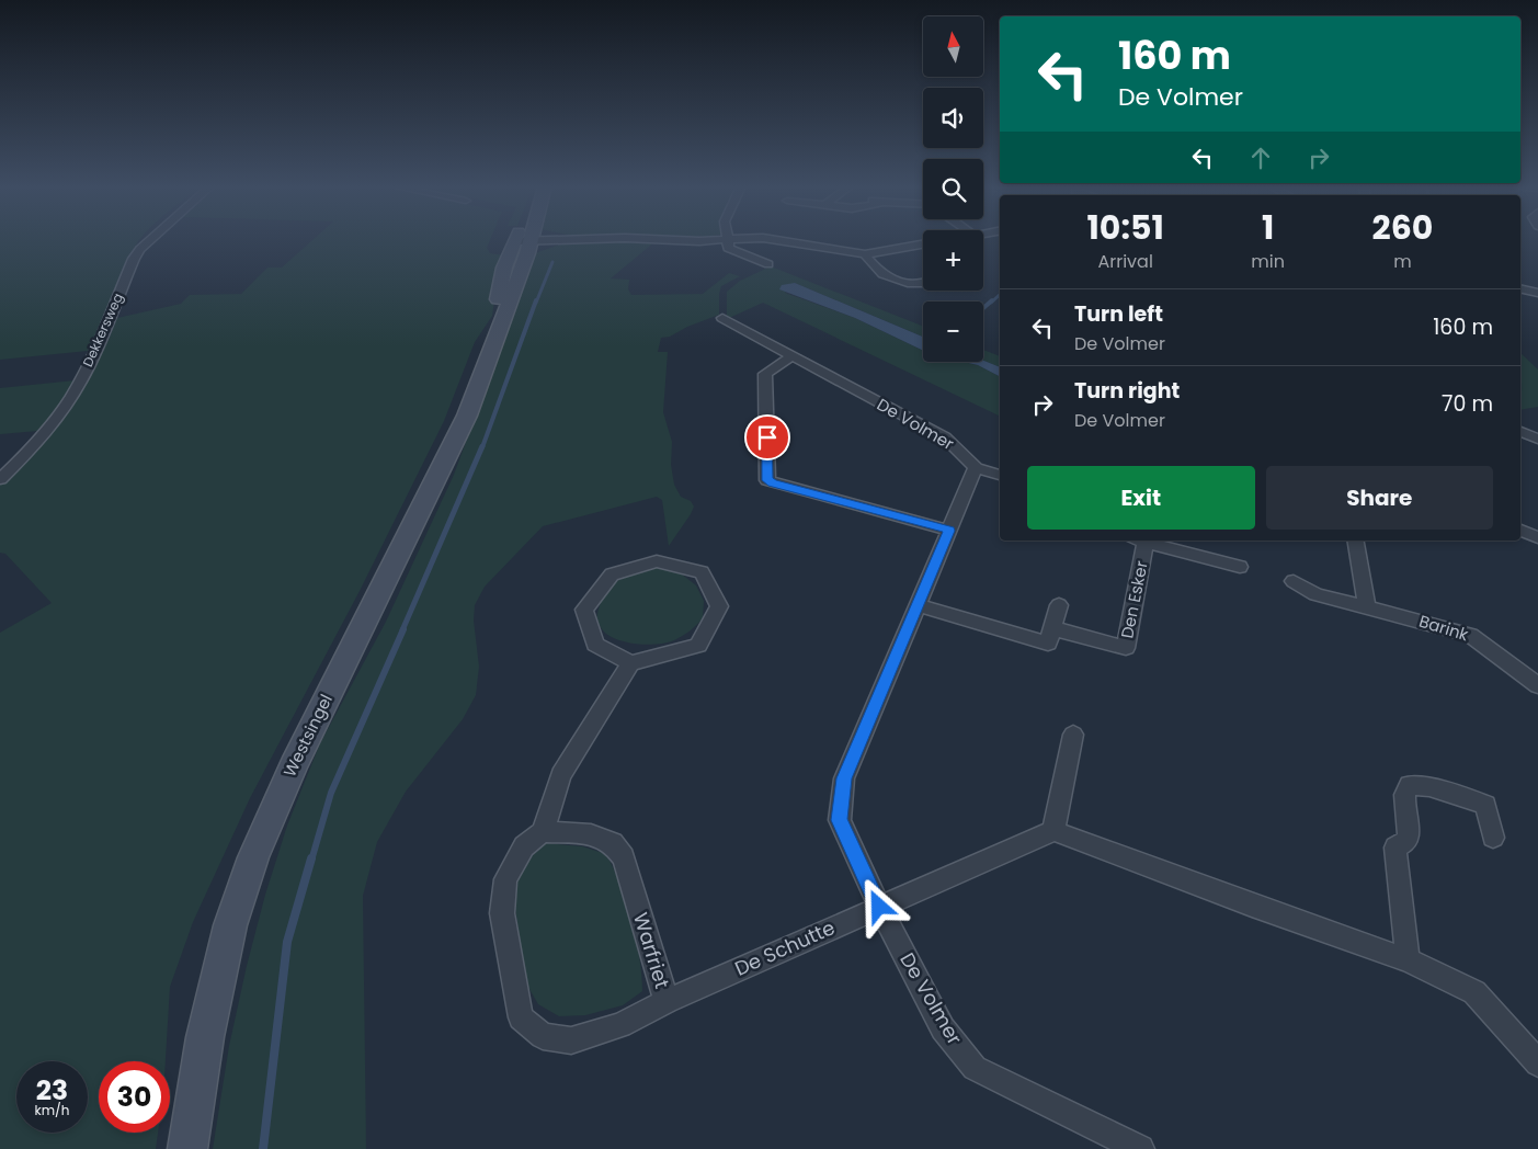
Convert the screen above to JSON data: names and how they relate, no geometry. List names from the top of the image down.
{
  "streets": {
    "main road": ["Westsingel"],
    "street": [
      "Dekkersweg",
      "De Volmer",
      "Den Esker",
      "Barink",
      "De Schutte",
      "Warfriet"
    ]
  },
  "crossings": [
    ["De Volmer", "De Schutte"],
    ["De Schutte", "Warfriet"]
  ],
  "north": "top",
  "page": {
    "map_buttons": ["+", "−"],
    "turn": ["160 m", "De Volmer"],
    "eta": [
      "10:51",
      "Arrival",
      "1",
      "min",
      "260",
      "m"
    ],
    "list": [
      {
        "name": "Turn left",
        "note": "De Volmer",
        "value": "160 m"
      },
      {
        "name": "Turn right",
        "note": "De Volmer",
        "value": "70 m"
      }
    ],
    "buttons": ["Exit", "Share"],
    "speed": "23 km/h",
    "limit": "30"
  }
}
